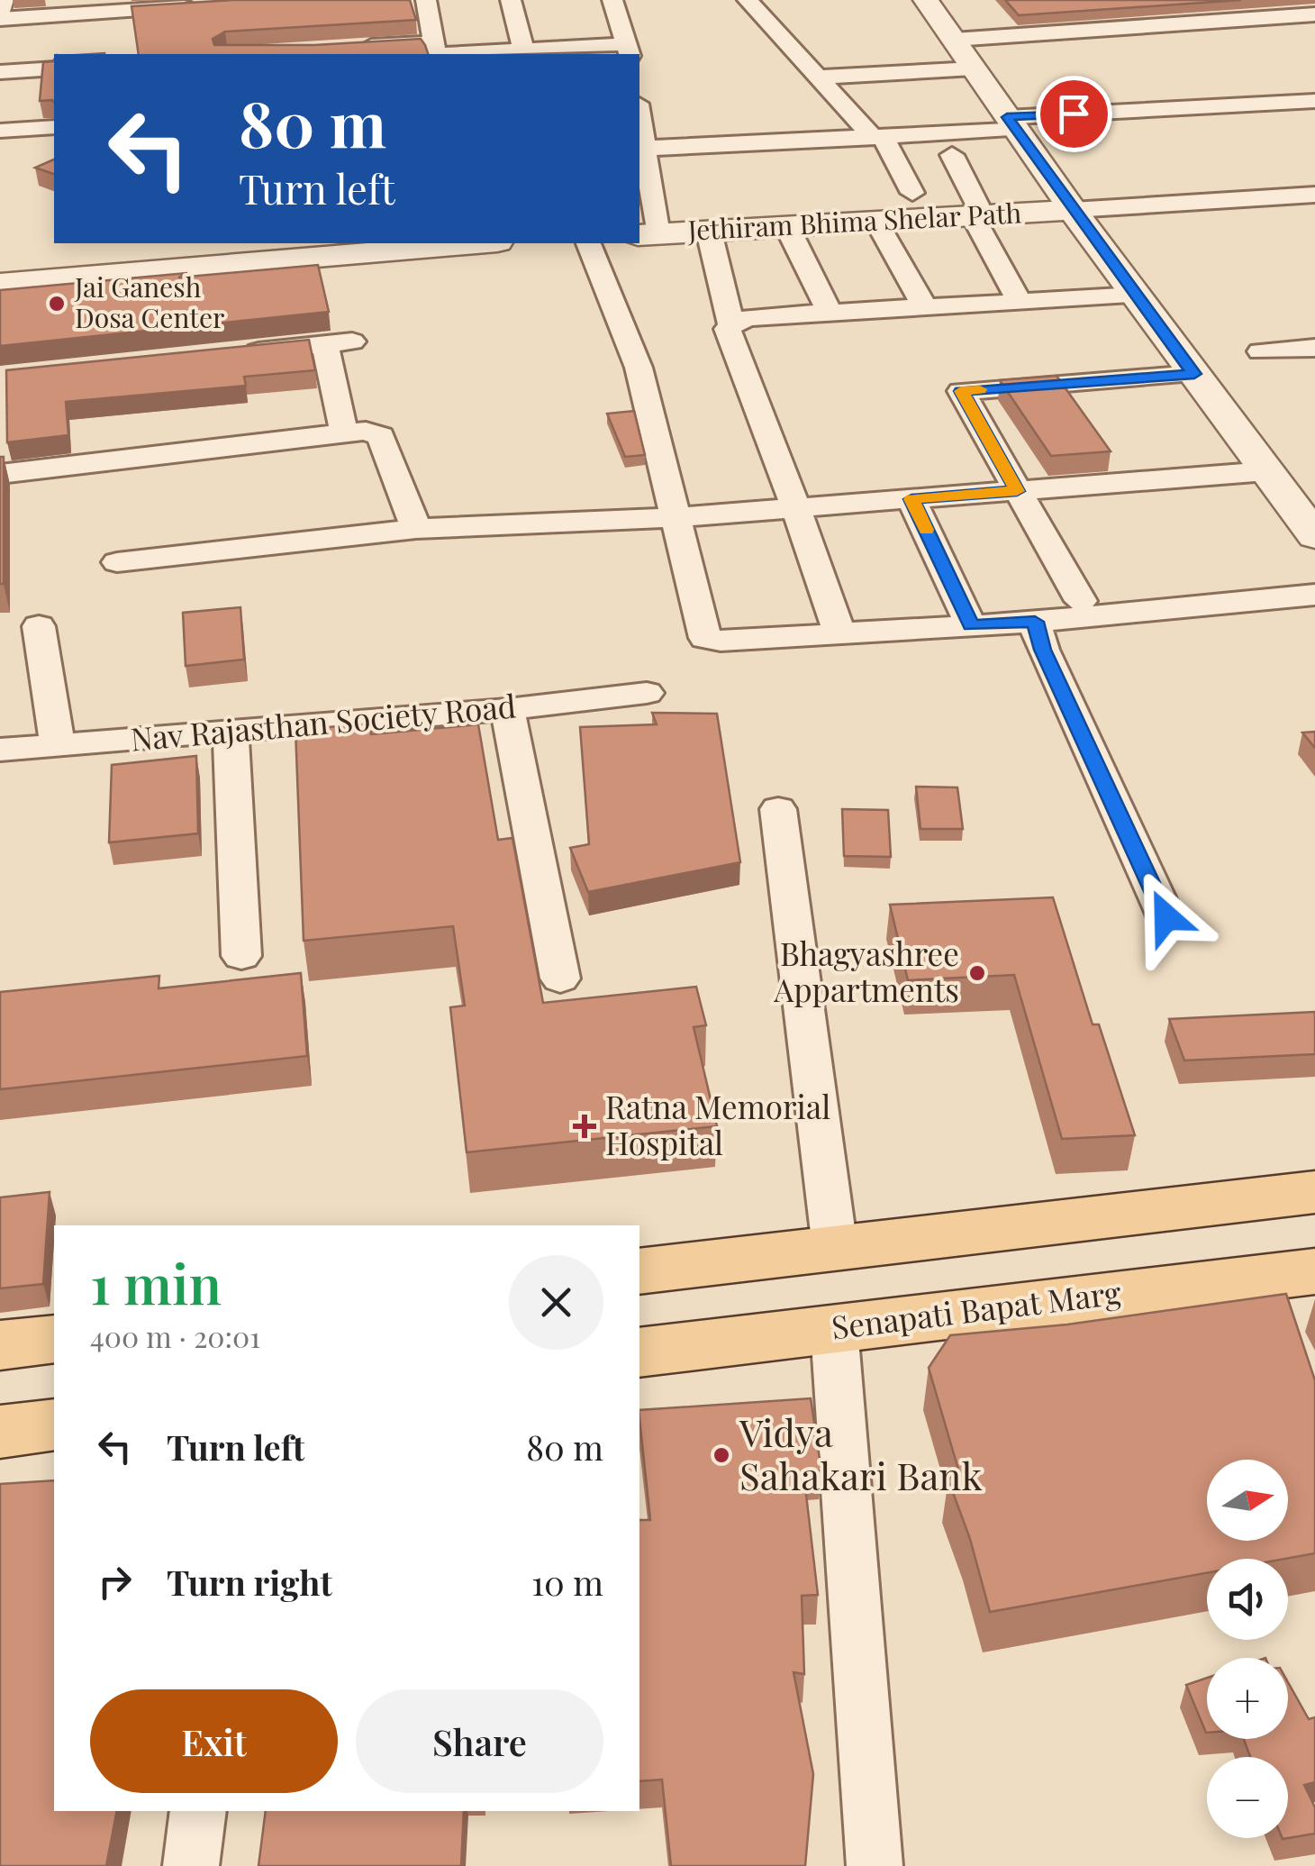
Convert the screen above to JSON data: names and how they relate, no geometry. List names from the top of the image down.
{
  "streets": {
    "main road": ["Senapati Bapat Marg"],
    "street": ["Jethiram Bhima Shelar Path", "Nav Rajasthan Society Road"]
  },
  "places": {
    "other": ["Jai Ganesh Dosa Center", "Bhagyashree Appartments", "Vidya Sahakari Bank"],
    "health": ["Ratna Memorial Hospital"]
  },
  "north": "right",
  "page": {
    "turn": ["80 m", "Turn left"],
    "heading": ["1 min", "400 m · 20:01"],
    "list": [
      {
        "name": "Turn left",
        "value": "80 m"
      },
      {
        "name": "Turn right",
        "value": "10 m"
      }
    ],
    "map_buttons": ["+", "−"],
    "buttons": ["Exit", "Share"]
  }
}
